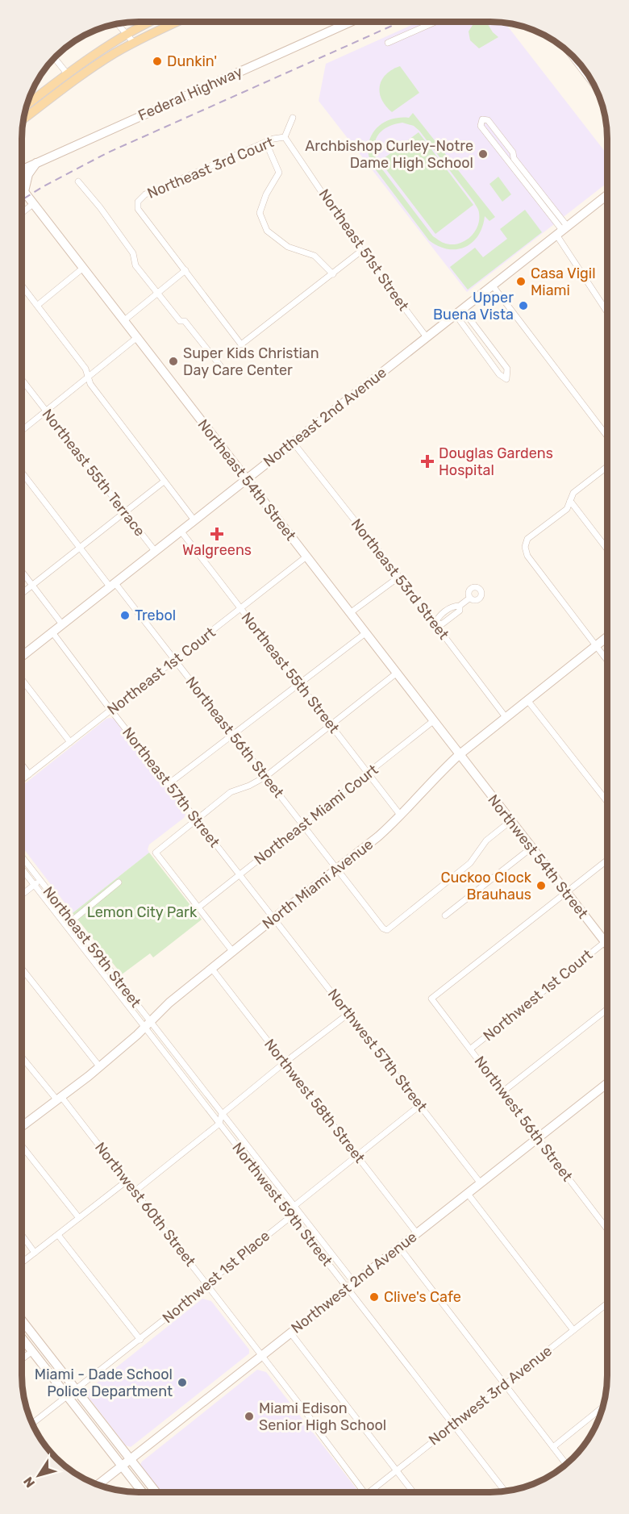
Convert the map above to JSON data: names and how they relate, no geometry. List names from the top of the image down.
{
  "streets": {
    "main road": [
      "Federal Highway",
      "Northeast 2nd Avenue",
      "Northeast 54th Street",
      "Northwest 54th Street",
      "North Miami Avenue",
      "Northwest 2nd Avenue"
    ],
    "street": [
      "Northeast 3rd Court",
      "Northeast 51st Street",
      "Northeast 55th Terrace",
      "Northeast 53rd Street",
      "Northeast 1st Court",
      "Northeast 55th Street",
      "Northeast 56th Street",
      "Northeast 57th Street",
      "Northeast Miami Court",
      "Northeast 59th Street",
      "Northwest 1st Court",
      "Northwest 57th Street",
      "Northwest 58th Street",
      "Northwest 56th Street",
      "Northwest 60th Street",
      "Northwest 59th Street",
      "Northwest 1st Place",
      "Northwest 3rd Avenue"
    ]
  },
  "crossings": [
    ["Northeast 3rd Court", "Northeast 51st Street"],
    ["Northeast 51st Street", "Northeast 2nd Avenue"],
    ["Northeast 2nd Avenue", "Northeast 55th Terrace"],
    ["Northeast 2nd Avenue", "Northeast 54th Street"],
    ["Northeast 2nd Avenue", "Northeast 53rd Street"],
    ["Northeast 2nd Avenue", "Northeast 55th Street"],
    ["Northeast 2nd Avenue", "Northeast 56th Street"],
    ["Northeast 2nd Avenue", "Northeast 57th Street"],
    ["Northeast 54th Street", "Northeast 1st Court"],
    ["Northeast 54th Street", "Northeast Miami Court"],
    ["Northeast 54th Street", "Northwest 54th Street"],
    ["Northeast 54th Street", "North Miami Avenue"],
    ["Northeast 53rd Street", "North Miami Avenue"],
    ["Northeast 1st Court", "Northeast 55th Street"],
    ["Northeast 1st Court", "Northeast 56th Street"],
    ["Northeast 1st Court", "Northeast 57th Street"],
    ["Northeast 55th Street", "Northeast Miami Court"],
    ["Northeast 55th Street", "North Miami Avenue"],
    ["Northeast 56th Street", "Northeast Miami Court"],
    ["Northeast 56th Street", "North Miami Avenue"],
    ["Northeast 57th Street", "Northeast Miami Court"],
    ["Northeast 57th Street", "North Miami Avenue"],
    ["Northeast 57th Street", "Northwest 57th Street"],
    ["Northwest 54th Street", "Northwest 1st Court"],
    ["Northwest 54th Street", "Northwest 56th Street"],
    ["North Miami Avenue", "Northeast 59th Street"],
    ["North Miami Avenue", "Northwest 57th Street"],
    ["North Miami Avenue", "Northwest 58th Street"],
    ["North Miami Avenue", "Northwest 60th Street"],
    ["North Miami Avenue", "Northwest 59th Street"],
    ["Northeast 59th Street", "Northwest 59th Street"],
    ["Northwest 1st Court", "Northwest 56th Street"],
    ["Northwest 57th Street", "Northwest 2nd Avenue"],
    ["Northwest 58th Street", "Northwest 2nd Avenue"],
    ["Northwest 56th Street", "Northwest 2nd Avenue"],
    ["Northwest 60th Street", "Northwest 1st Place"],
    ["Northwest 60th Street", "Northwest 2nd Avenue"],
    ["Northwest 59th Street", "Northwest 1st Place"],
    ["Northwest 59th Street", "Northwest 2nd Avenue"],
    ["Northwest 59th Street", "Northwest 3rd Avenue"]
  ],
  "parks": ["Lemon City Park"],
  "places": {
    "other": [
      "Dunkin'",
      "Archbishop Curley-Notre Dame High School",
      "Casa Vigil Miami",
      "Upper Buena Vista",
      "Super Kids Christian Day Care Center",
      "Trebol",
      "Cuckoo Clock Brauhaus",
      "Clive's Cafe",
      "Miami - Dade School Police Department",
      "Miami Edison Senior High School"
    ],
    "health": ["Douglas Gardens Hospital", "Walgreens"]
  },
  "north": "bottom left"
}
